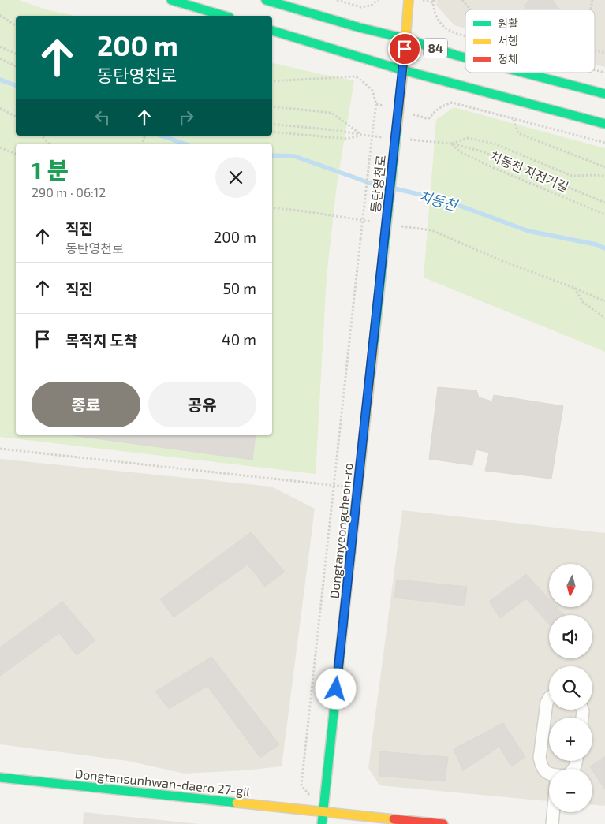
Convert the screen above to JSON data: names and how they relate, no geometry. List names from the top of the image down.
{
  "streets": {
    "street": [
      "84",
      "동탄영천로",
      "Dongtanyeongcheon-ro",
      "Dongtansunhwan-daero 27-gil"
    ],
    "path": ["치동천 자전거길"]
  },
  "crossings": [
    ["84", "동탄영천로"],
    ["동탄영천로", "Dongtanyeongcheon-ro"],
    ["Dongtanyeongcheon-ro", "Dongtansunhwan-daero 27-gil"]
  ],
  "water": ["치동천"],
  "legend": ["원활", "서행", "정체"],
  "north": "bottom",
  "page": {
    "turn": ["200 m", "동탄영천로"],
    "heading": ["1 분", "290 m · 06:12"],
    "list": [
      {
        "name": "직진",
        "note": "동탄영천로",
        "value": "200 m"
      },
      {
        "name": "직진",
        "value": "50 m"
      },
      {
        "name": "목적지 도착",
        "value": "40 m"
      }
    ],
    "buttons": ["종료", "공유"],
    "map_buttons": ["+", "−"]
  }
}
